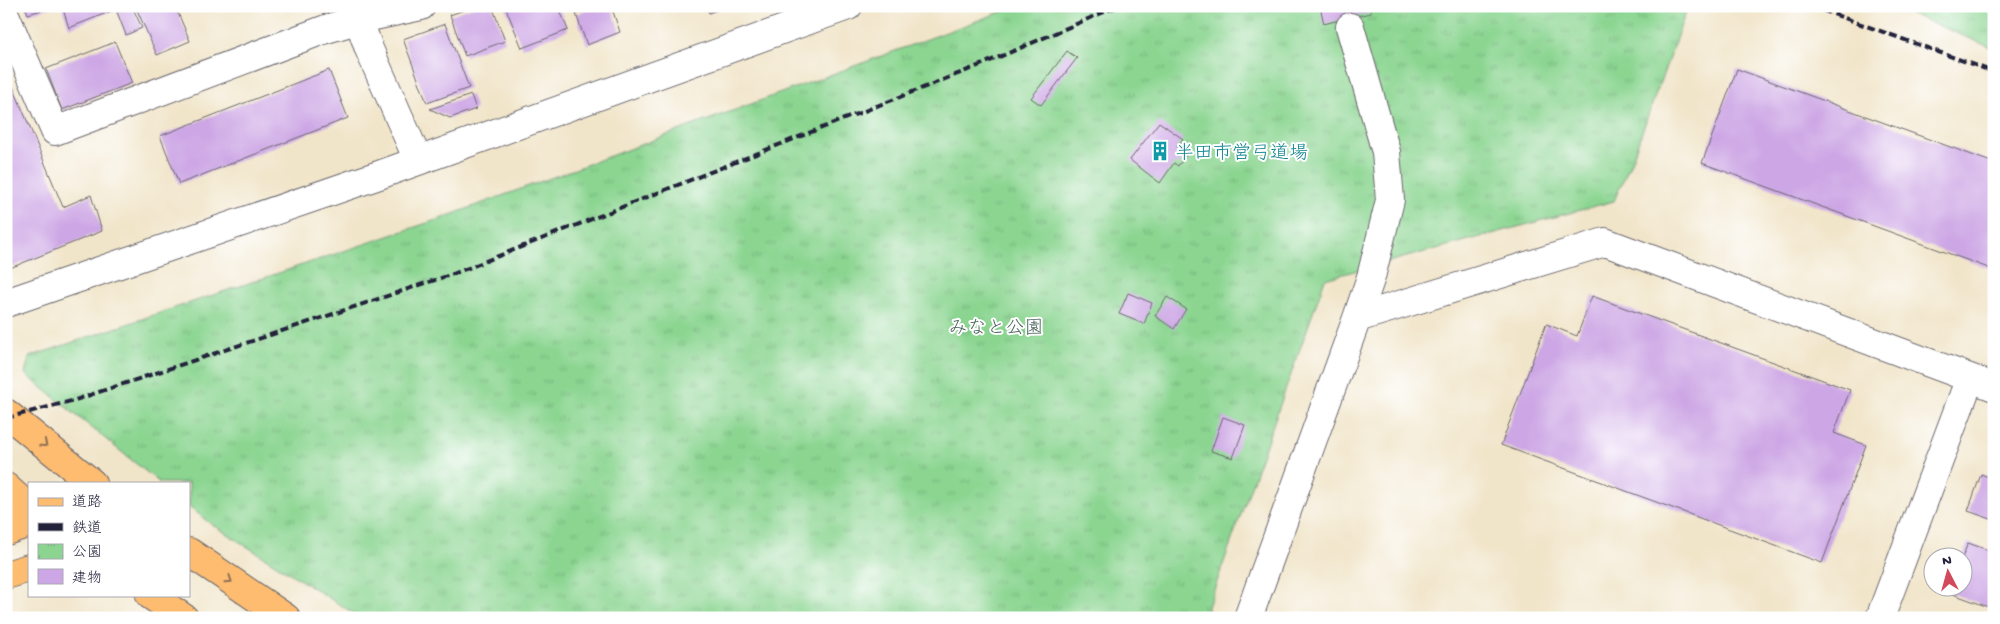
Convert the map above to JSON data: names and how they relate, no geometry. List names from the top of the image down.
{
  "parks": ["みなと公園"],
  "places": {
    "building": ["半田市営弓道場"]
  },
  "legend": [
    "道路",
    "鉄道",
    "公園",
    "建物"
  ],
  "north": "top"
}
